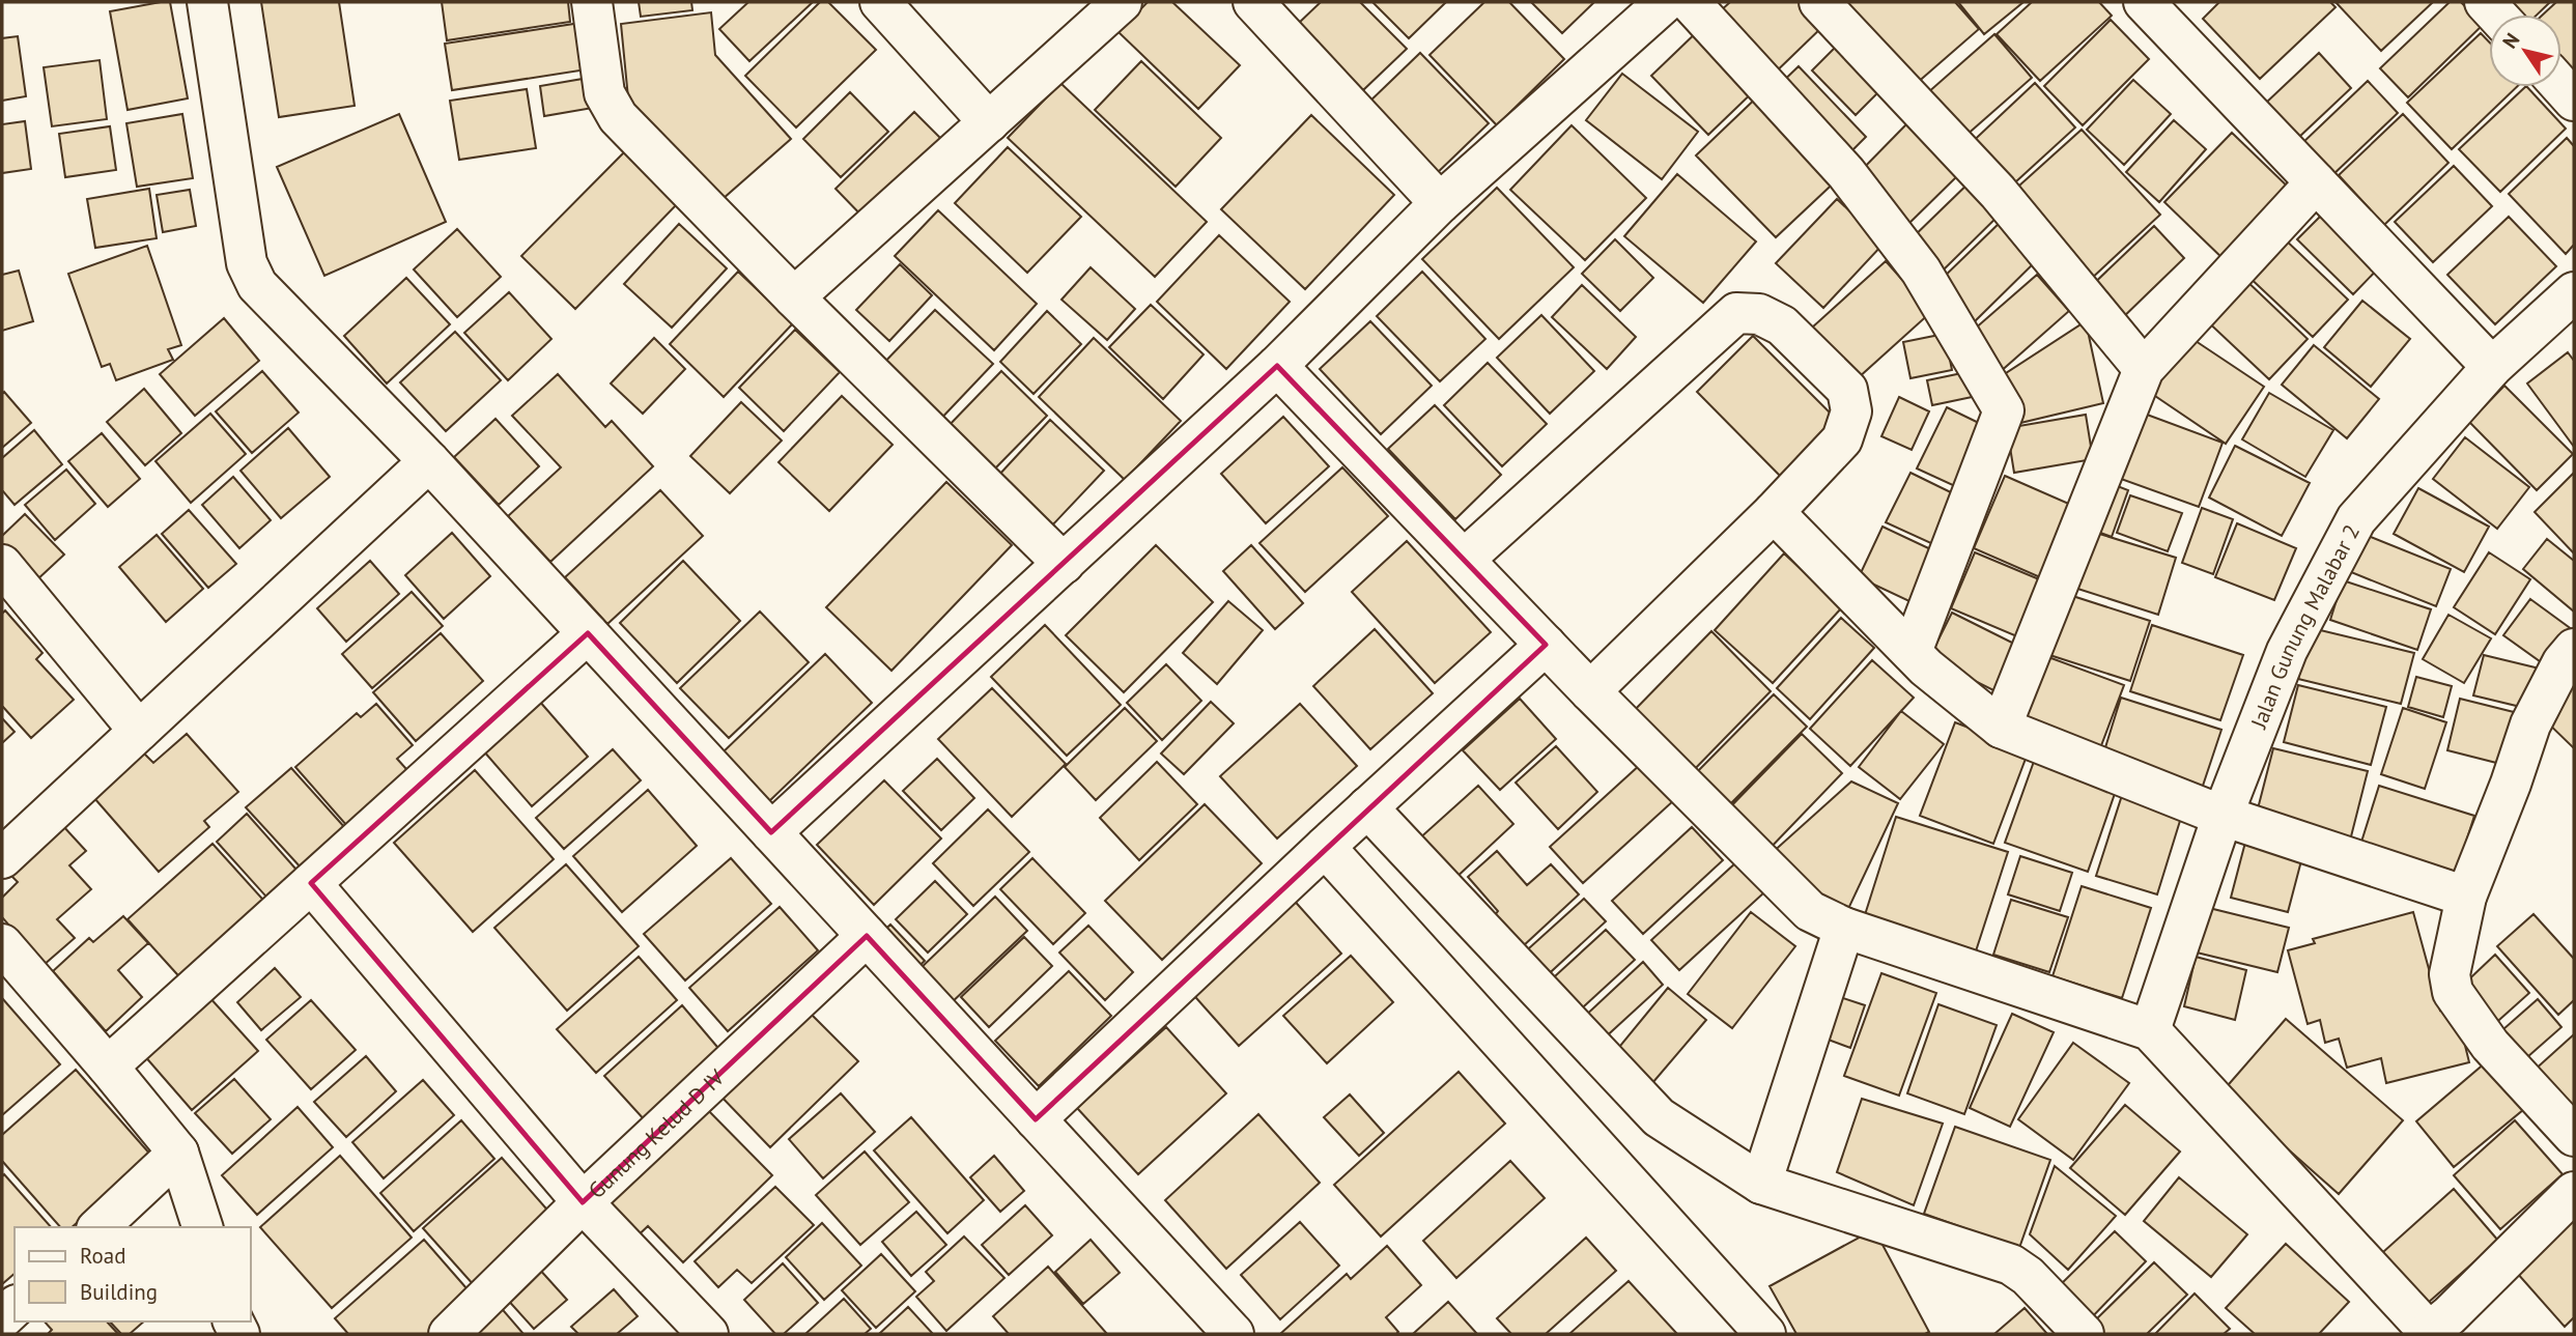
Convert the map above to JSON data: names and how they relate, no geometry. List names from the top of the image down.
{
  "streets": {
    "street": ["Jalan Gunung Malabar 2", "Gunung Kelud D IV"]
  },
  "legend": ["Road", "Building"],
  "north": "top left"
}
